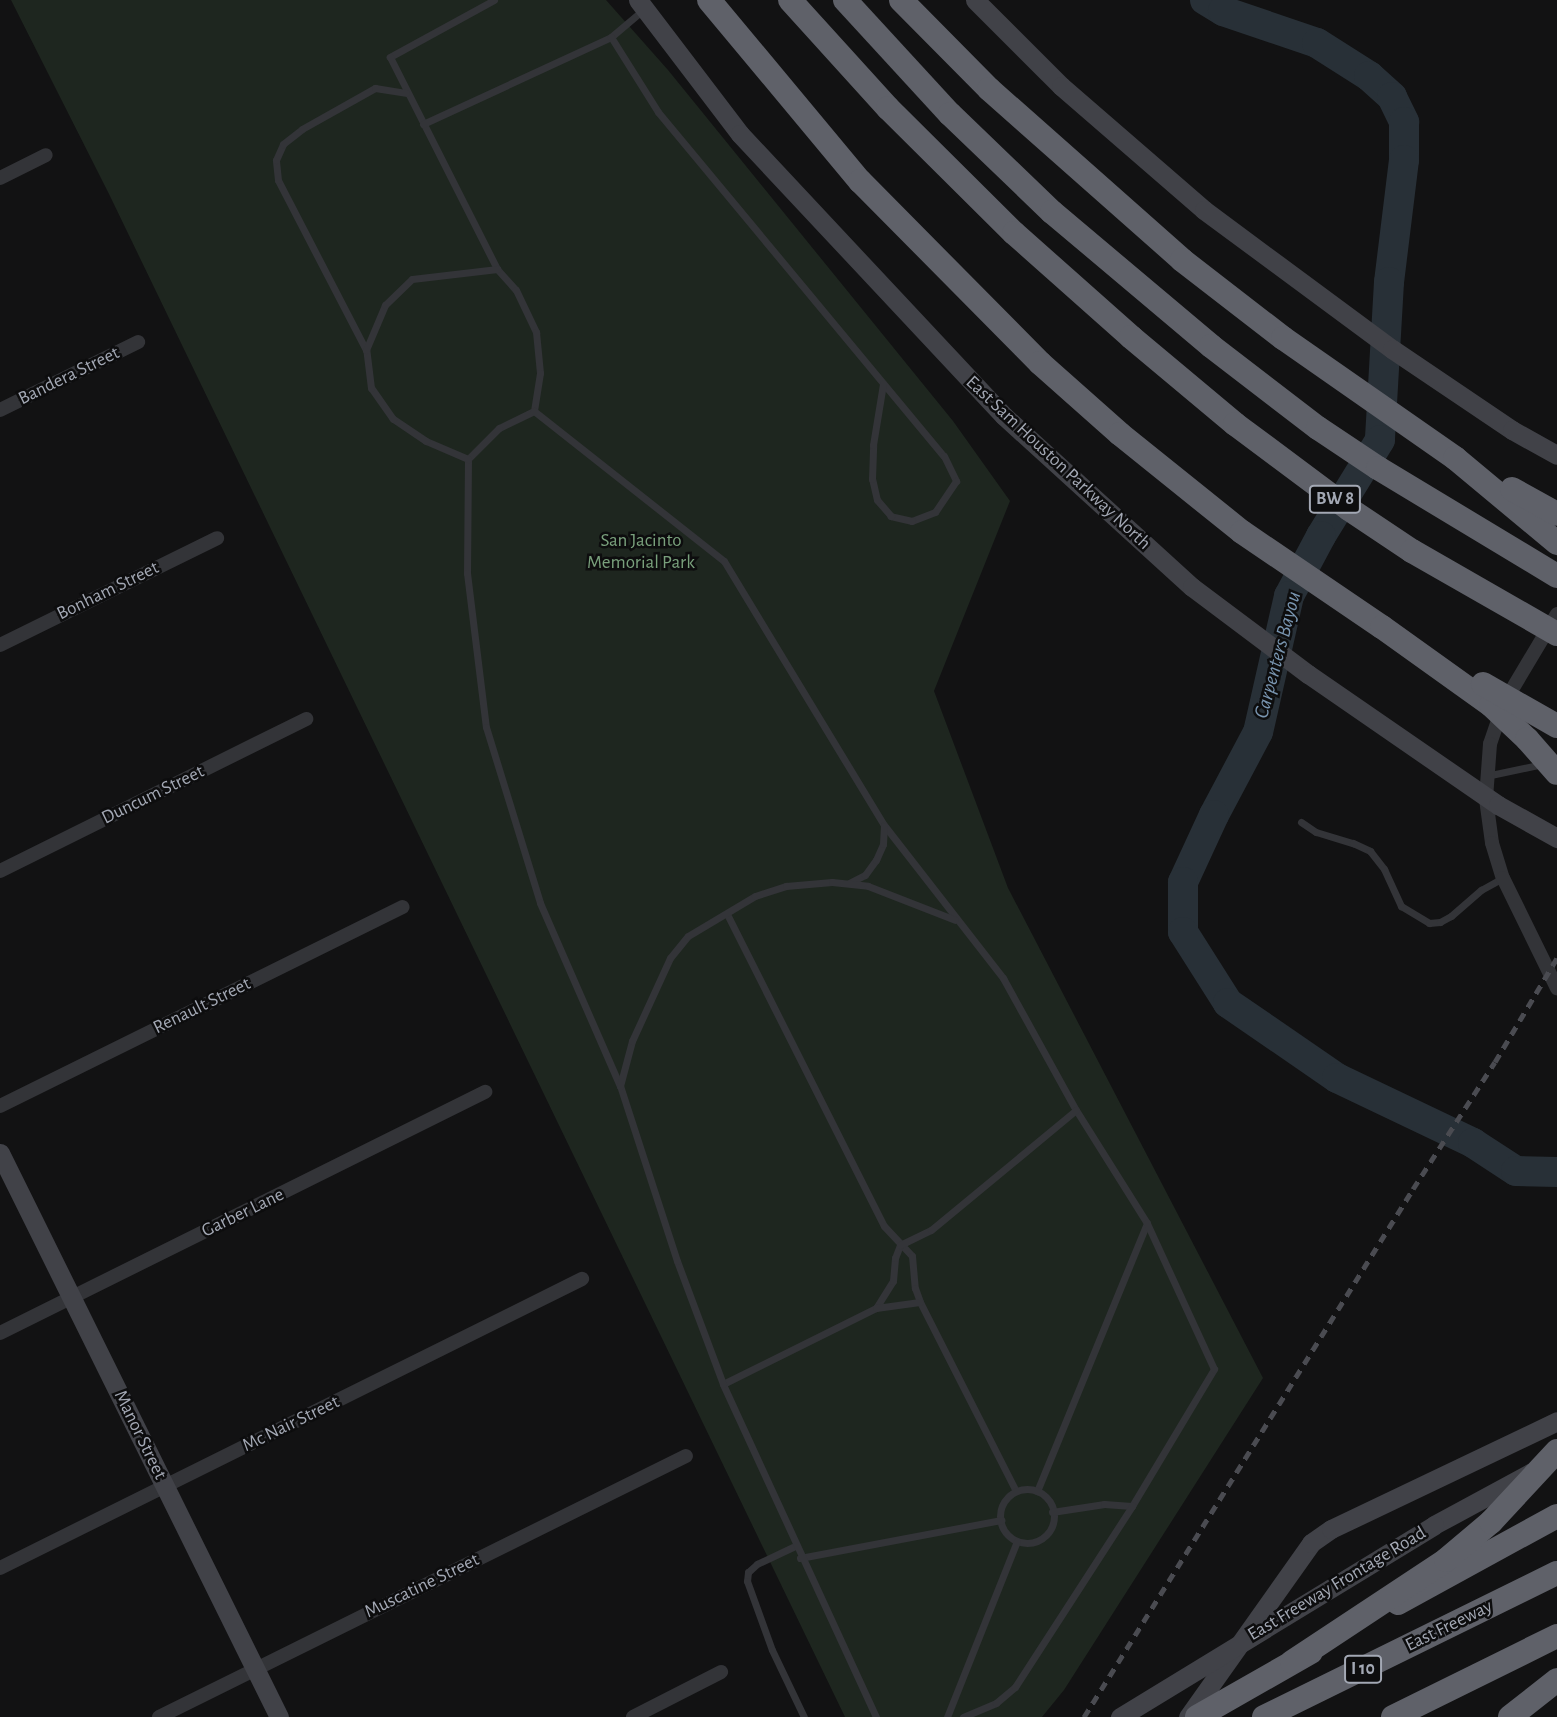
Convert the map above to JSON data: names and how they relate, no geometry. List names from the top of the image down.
{
  "streets": {
    "highway": ["BW 8", "East Freeway", "I 10"],
    "main road": ["East Sam Houston Parkway North", "Manor Street", "East Freeway Frontage Road"],
    "street": [
      "Bandera Street",
      "Bonham Street",
      "Duncum Street",
      "Renault Street",
      "Garber Lane",
      "Mc Nair Street",
      "Muscatine Street"
    ]
  },
  "crossings": [
    ["Garber Lane", "Manor Street"],
    ["Mc Nair Street", "Manor Street"],
    ["Manor Street", "Muscatine Street"]
  ],
  "water": ["Carpenters Bayou"],
  "parks": ["San Jacinto Memorial Park"]
}
